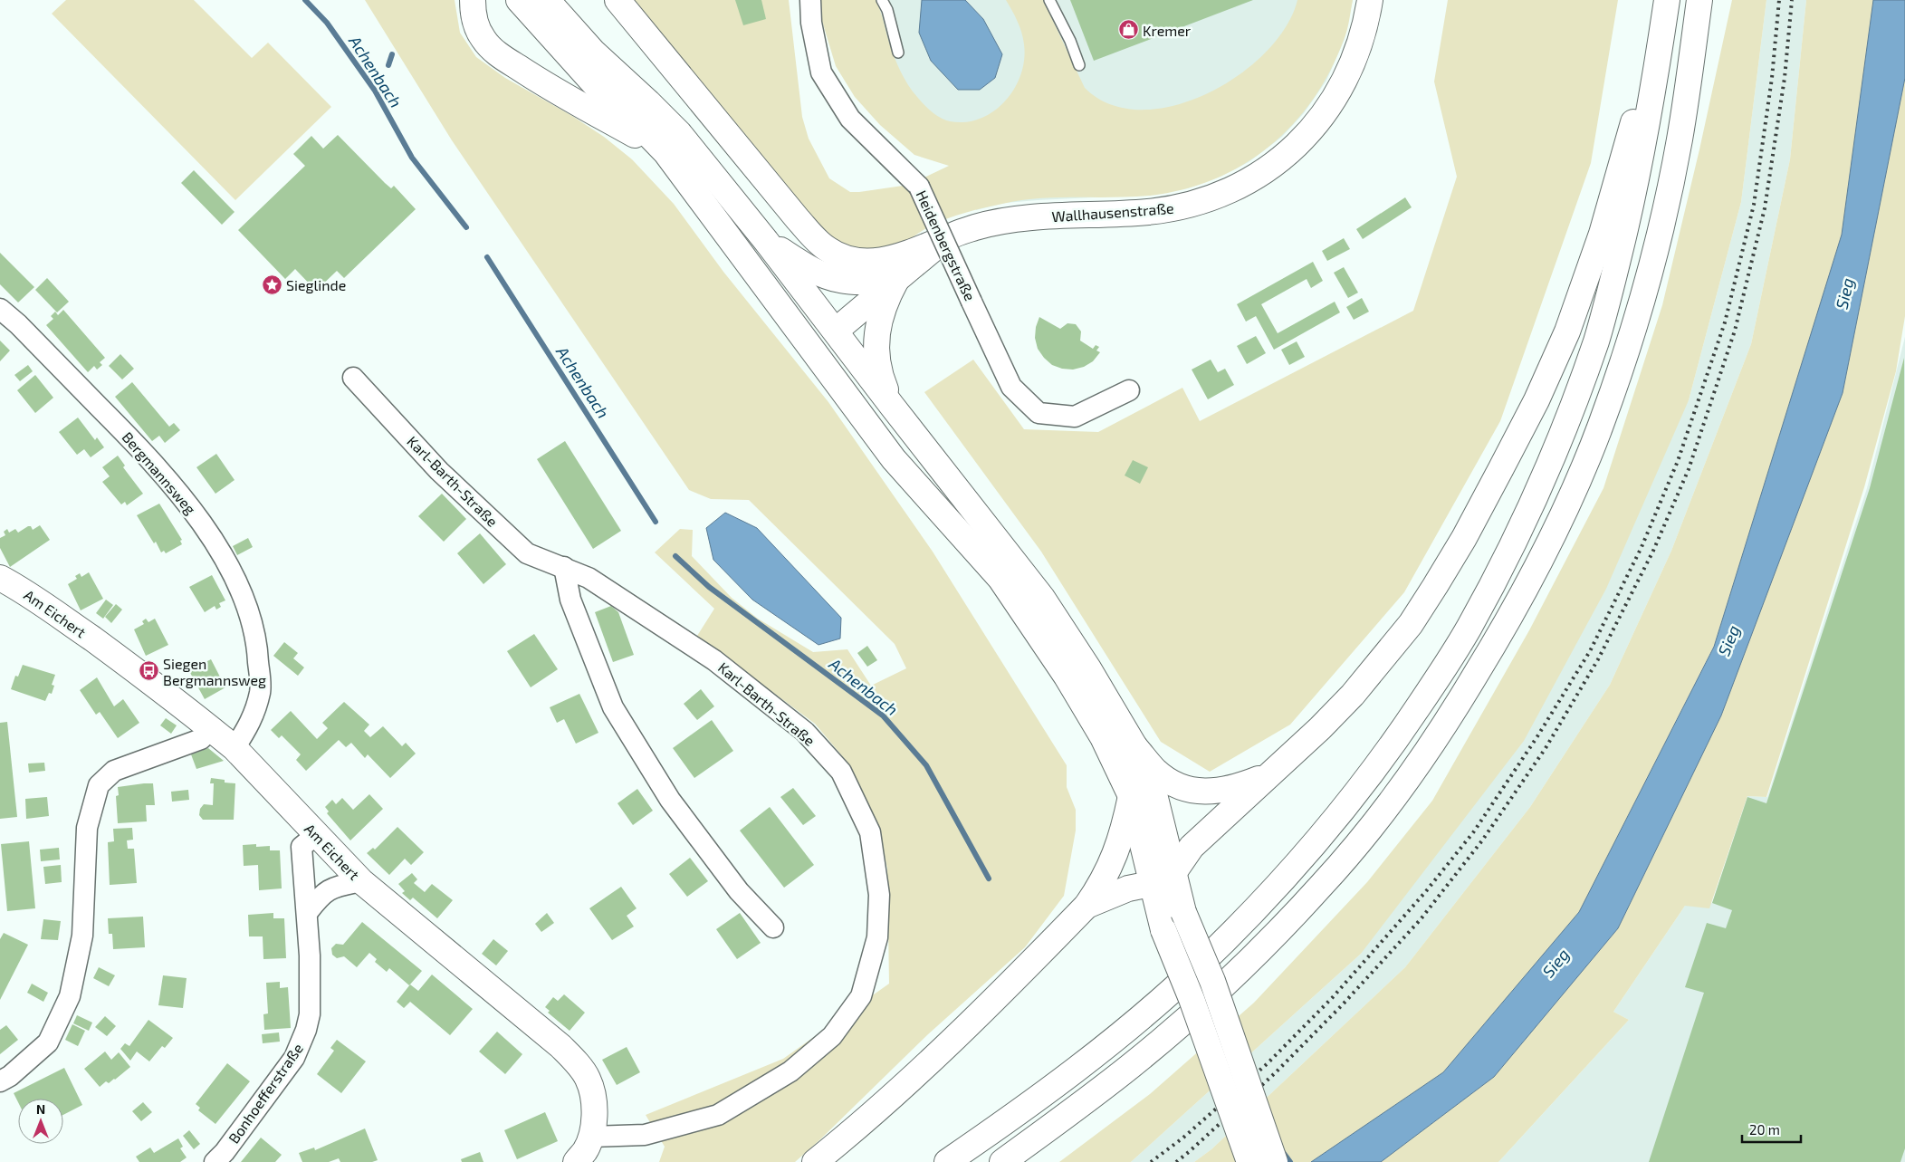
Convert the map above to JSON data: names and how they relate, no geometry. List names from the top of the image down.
{
  "streets": {
    "main road": ["Wallhausenstraße", "Am Eichert"],
    "street": [
      "Heidenbergstraße",
      "Bergmannsweg",
      "Karl-Barth-Straße",
      "Bonhoefferstraße"
    ]
  },
  "crossings": [
    ["Bergmannsweg", "Am Eichert"],
    ["Karl-Barth-Straße", "Am Eichert"],
    ["Am Eichert", "Bonhoefferstraße"]
  ],
  "water": ["Achenbach", "Sieg"],
  "places": {
    "shop": ["Kremer"],
    "place": ["Sieglinde"],
    "bus stop": ["Siegen Bergmannsweg"]
  },
  "scale_bar": "20 m",
  "north": "top"
}
